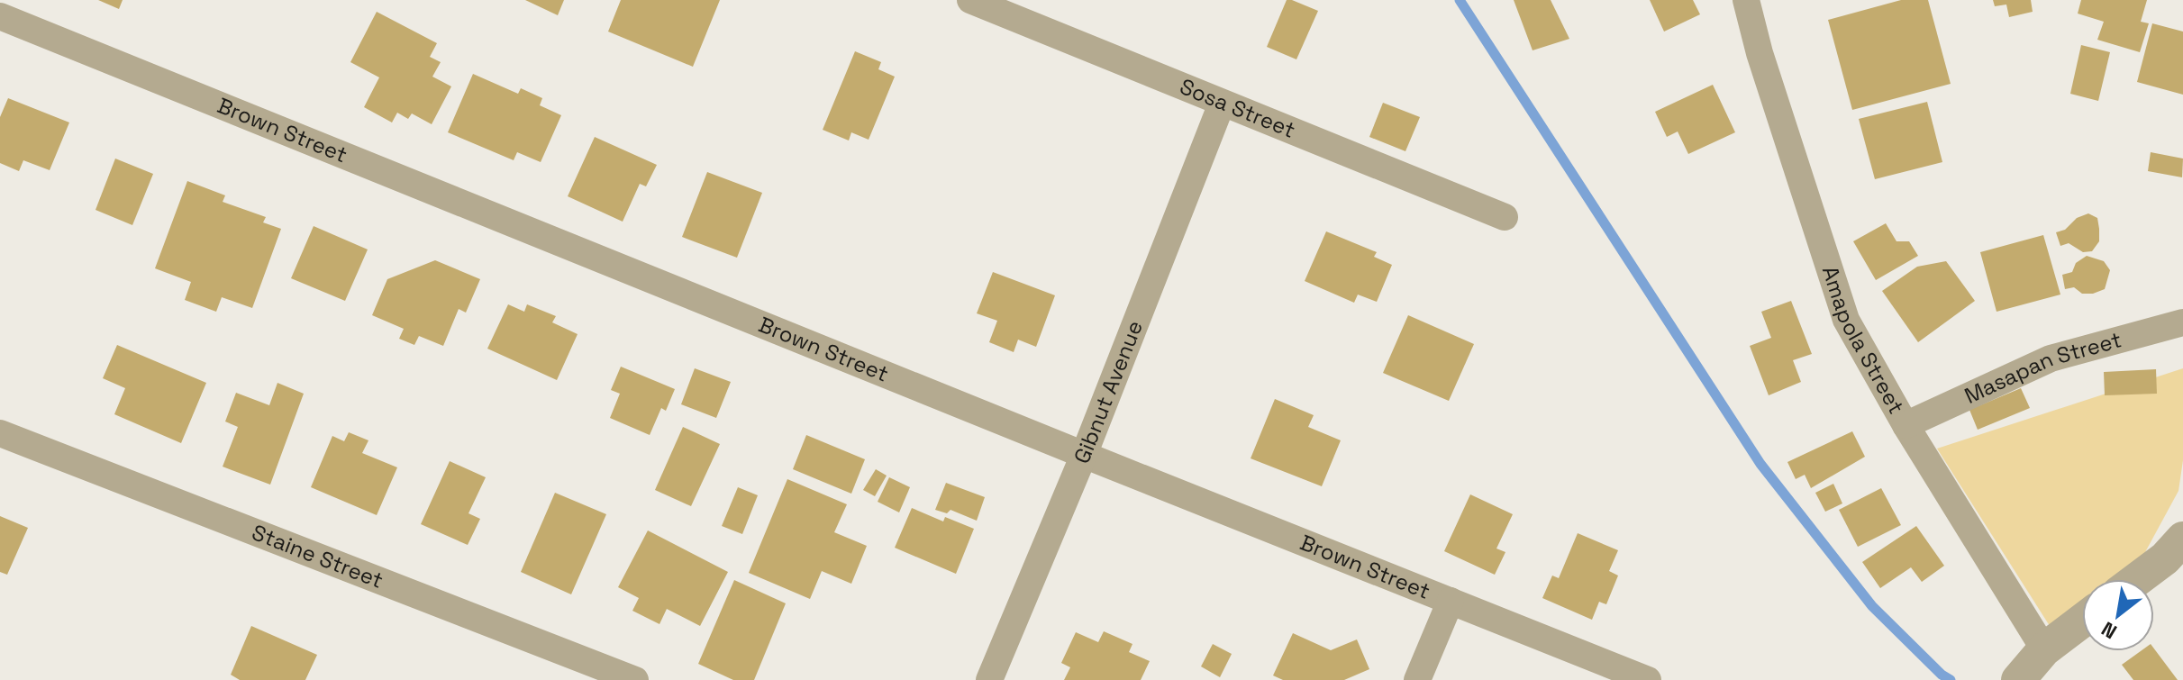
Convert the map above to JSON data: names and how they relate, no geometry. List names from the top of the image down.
{
  "streets": {
    "street": [
      "Sosa Street",
      "Brown Street",
      "Amapola Street",
      "Masapan Street",
      "Gibnut Avenue",
      "Staine Street"
    ]
  },
  "crossings": [
    ["Sosa Street", "Gibnut Avenue"],
    ["Brown Street", "Gibnut Avenue"],
    ["Amapola Street", "Masapan Street"]
  ],
  "north": "bottom left"
}
